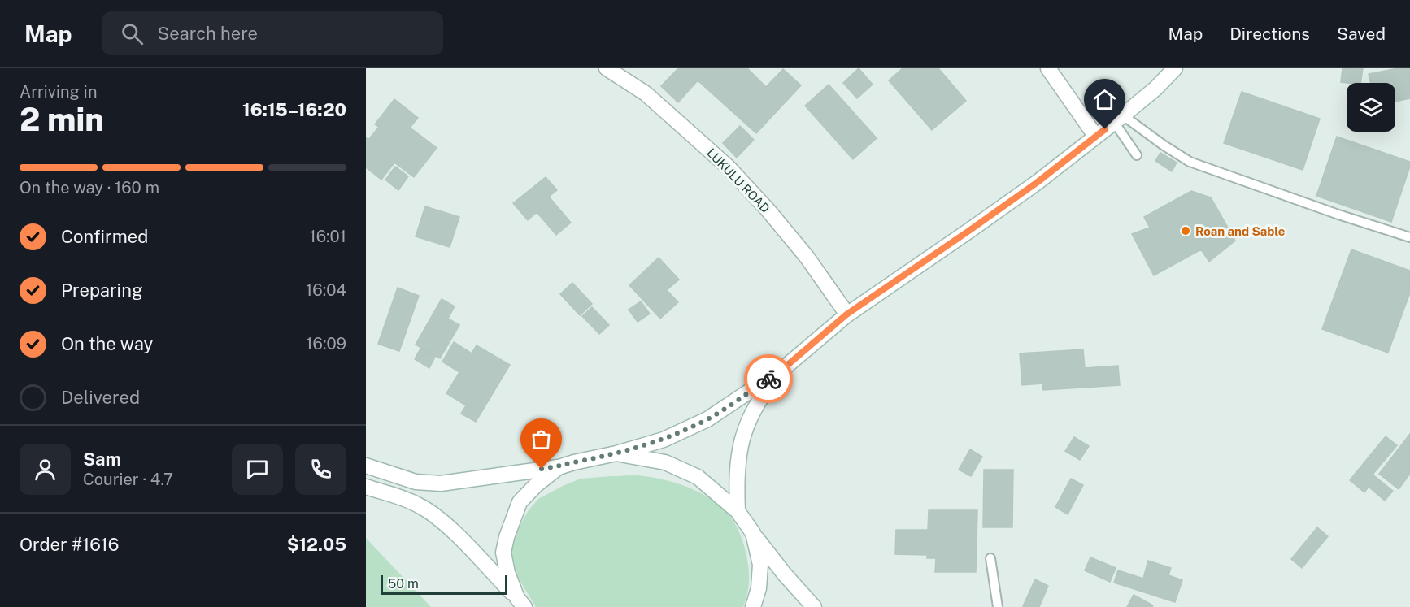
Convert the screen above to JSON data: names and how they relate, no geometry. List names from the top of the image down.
{
  "streets": {
    "street": ["LUKULU ROAD"]
  },
  "places": ["Roan and Sable"],
  "scale_bar": "50 m",
  "page": {
    "header": "Map",
    "search": "Search here",
    "nav": ["Map", "Directions", "Saved"],
    "heading": ["2 min", "Arriving in", "16:15–16:20"],
    "panel": [
      "Sam",
      "Courier · 4.7",
      "Order #1616",
      "$12.05"
    ],
    "bar": "On the way · 160 m",
    "list": [
      ["Confirmed", "16:01"],
      ["Preparing", "16:04"],
      ["On the way", "16:09"],
      "Delivered"
    ],
    "scale": "50 m"
  }
}
